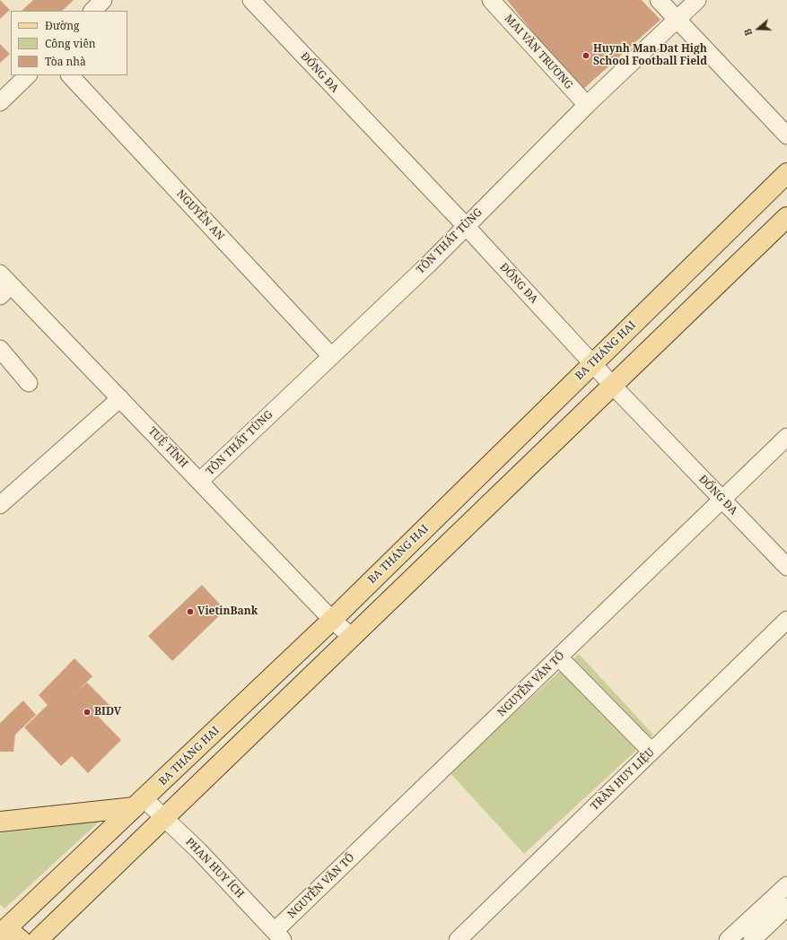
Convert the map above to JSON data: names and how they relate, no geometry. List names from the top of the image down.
{
  "streets": {
    "main road": ["BA THÁNG HAI"],
    "street": [
      "MAI VĂN TRƯƠNG",
      "ĐỐNG ĐA",
      "NGUYỄN AN",
      "TÔN THẤT TÙNG",
      "TUỆ TĨNH",
      "NGUYỄN VĂN TỐ",
      "TRẦN HUY LIỆU",
      "PHAN HUY ÍCH"
    ]
  },
  "crossings": [
    ["MAI VĂN TRƯƠNG", "TÔN THẤT TÙNG"],
    ["ĐỐNG ĐA", "TÔN THẤT TÙNG"],
    ["ĐỐNG ĐA", "BA THÁNG HAI"],
    ["ĐỐNG ĐA", "NGUYỄN VĂN TỐ"],
    ["NGUYỄN AN", "TÔN THẤT TÙNG"],
    ["TÔN THẤT TÙNG", "TUỆ TĨNH"],
    ["BA THÁNG HAI", "TUỆ TĨNH"],
    ["BA THÁNG HAI", "PHAN HUY ÍCH"],
    ["NGUYỄN VĂN TỐ", "PHAN HUY ÍCH"]
  ],
  "places": ["Huynh Man Dat High School Football Field", "VietinBank", "BIDV"],
  "legend": ["Đường", "Công viên", "Tòa nhà"],
  "north": "left"
}
